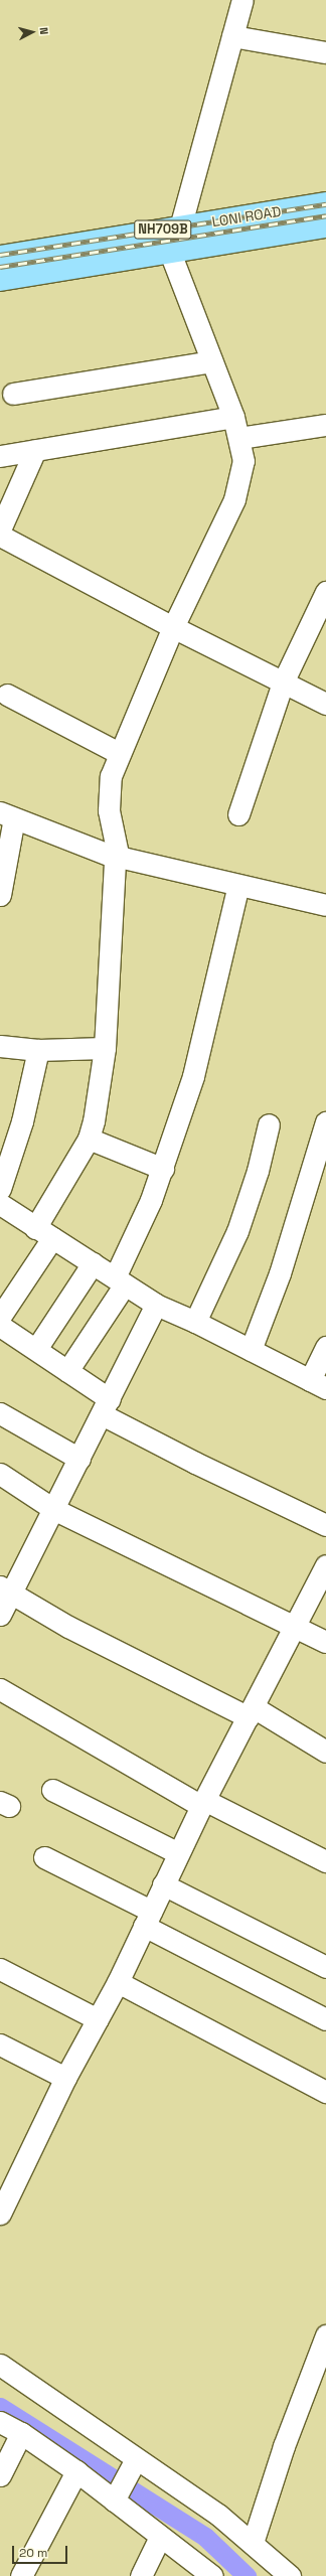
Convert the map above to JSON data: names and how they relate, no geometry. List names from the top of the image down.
{
  "streets": {
    "highway": ["LONI ROAD", "NH709B"]
  },
  "scale_bar": "20 m",
  "north": "right"
}
